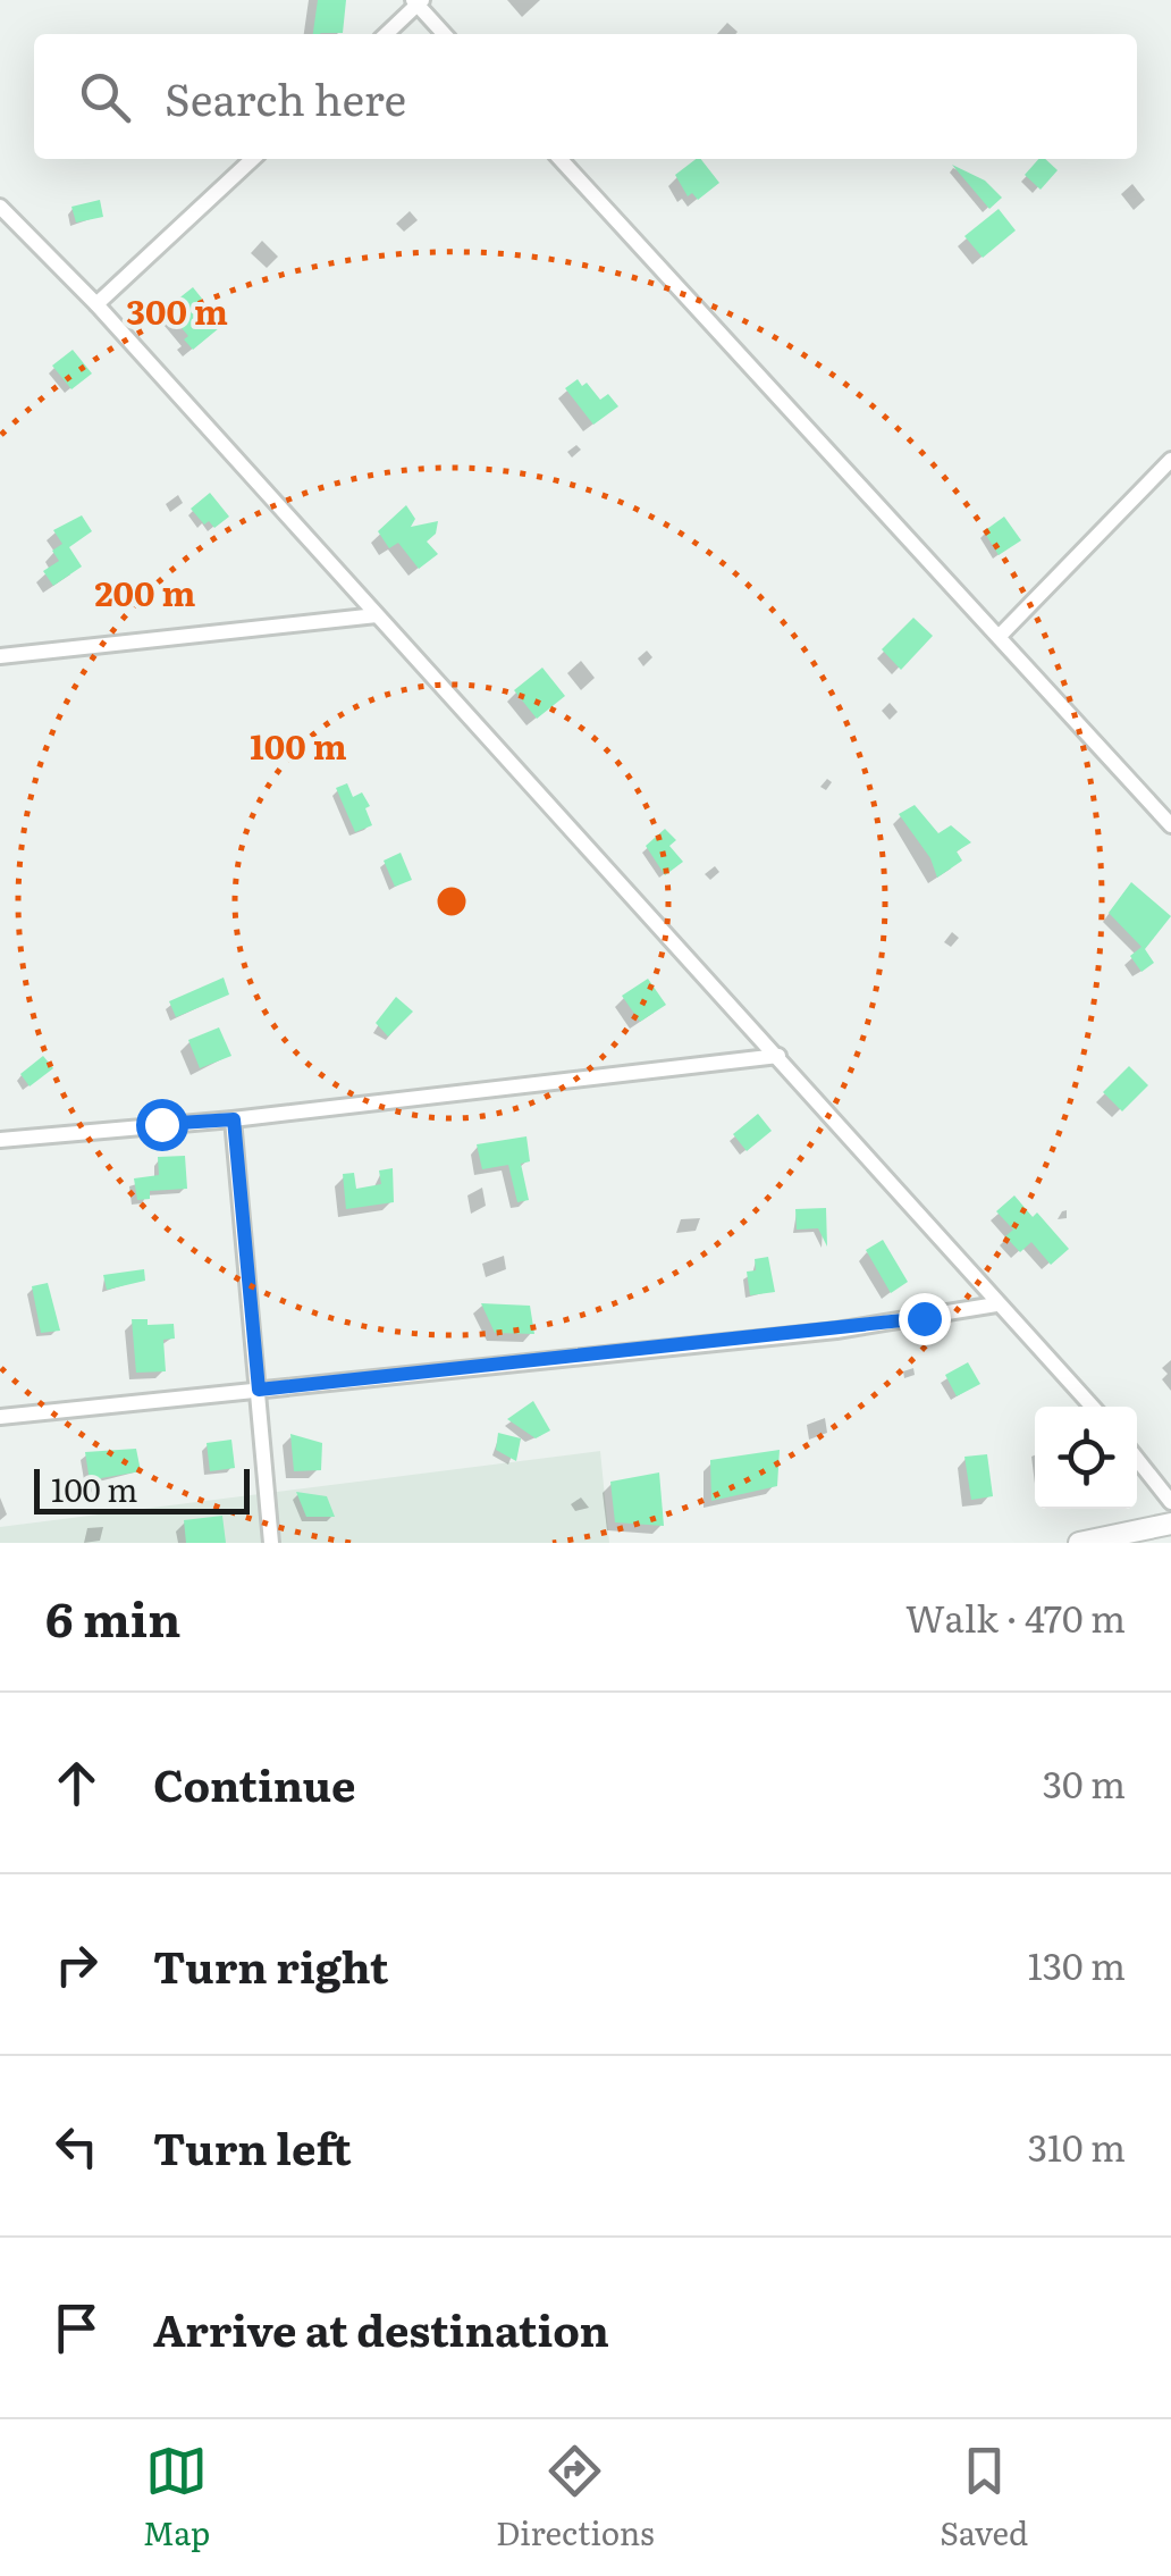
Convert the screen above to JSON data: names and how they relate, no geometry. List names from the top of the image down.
{
  "scale_bar": "100 m",
  "page": {
    "search": "Search here",
    "scale": "100 m",
    "heading": ["6 min", "Walk · 470 m"],
    "list": [
      ["Continue", "30 m"],
      ["Turn right", "130 m"],
      ["Turn left", "310 m"],
      "Arrive at destination"
    ],
    "nav": ["Map", "Directions", "Saved"]
  },
  "rings": ["300 m", "200 m", "100 m"]
}
